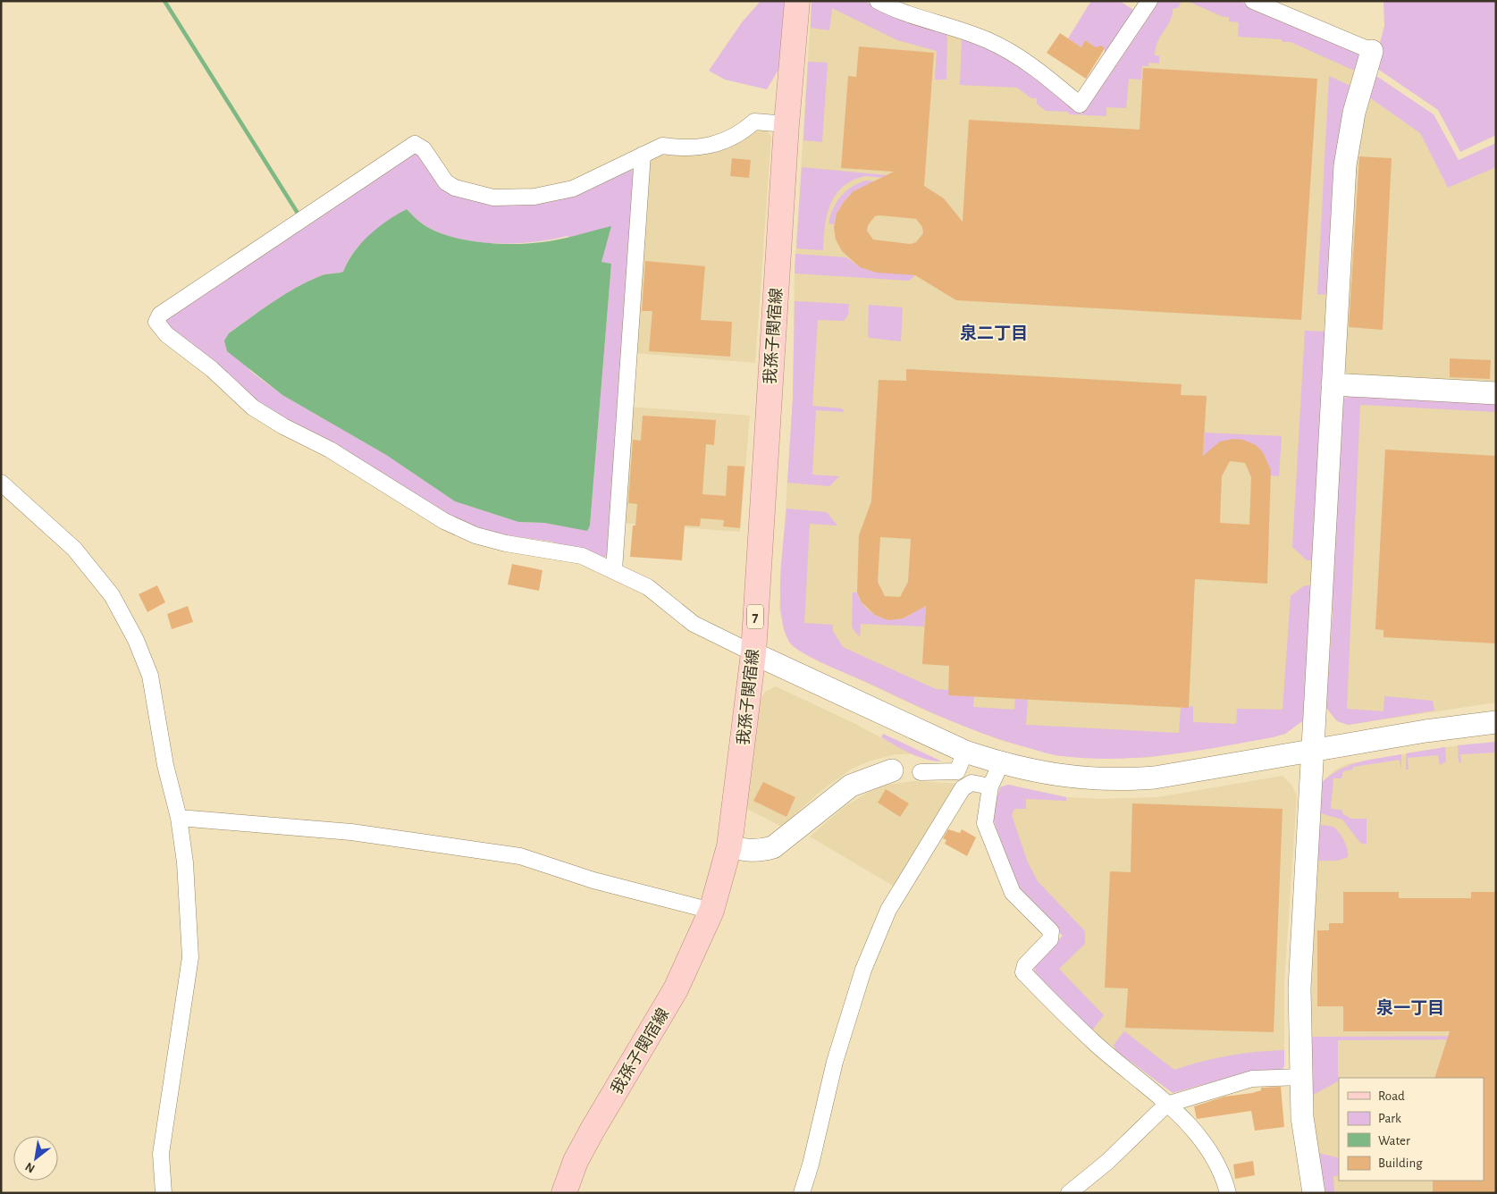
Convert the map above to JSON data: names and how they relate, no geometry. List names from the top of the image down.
{
  "streets": {
    "main road": ["我孫子関宿線", "7"]
  },
  "districts": ["泉二丁目", "泉一丁目"],
  "legend": [
    "Road",
    "Park",
    "Water",
    "Building"
  ],
  "north": "bottom left"
}
